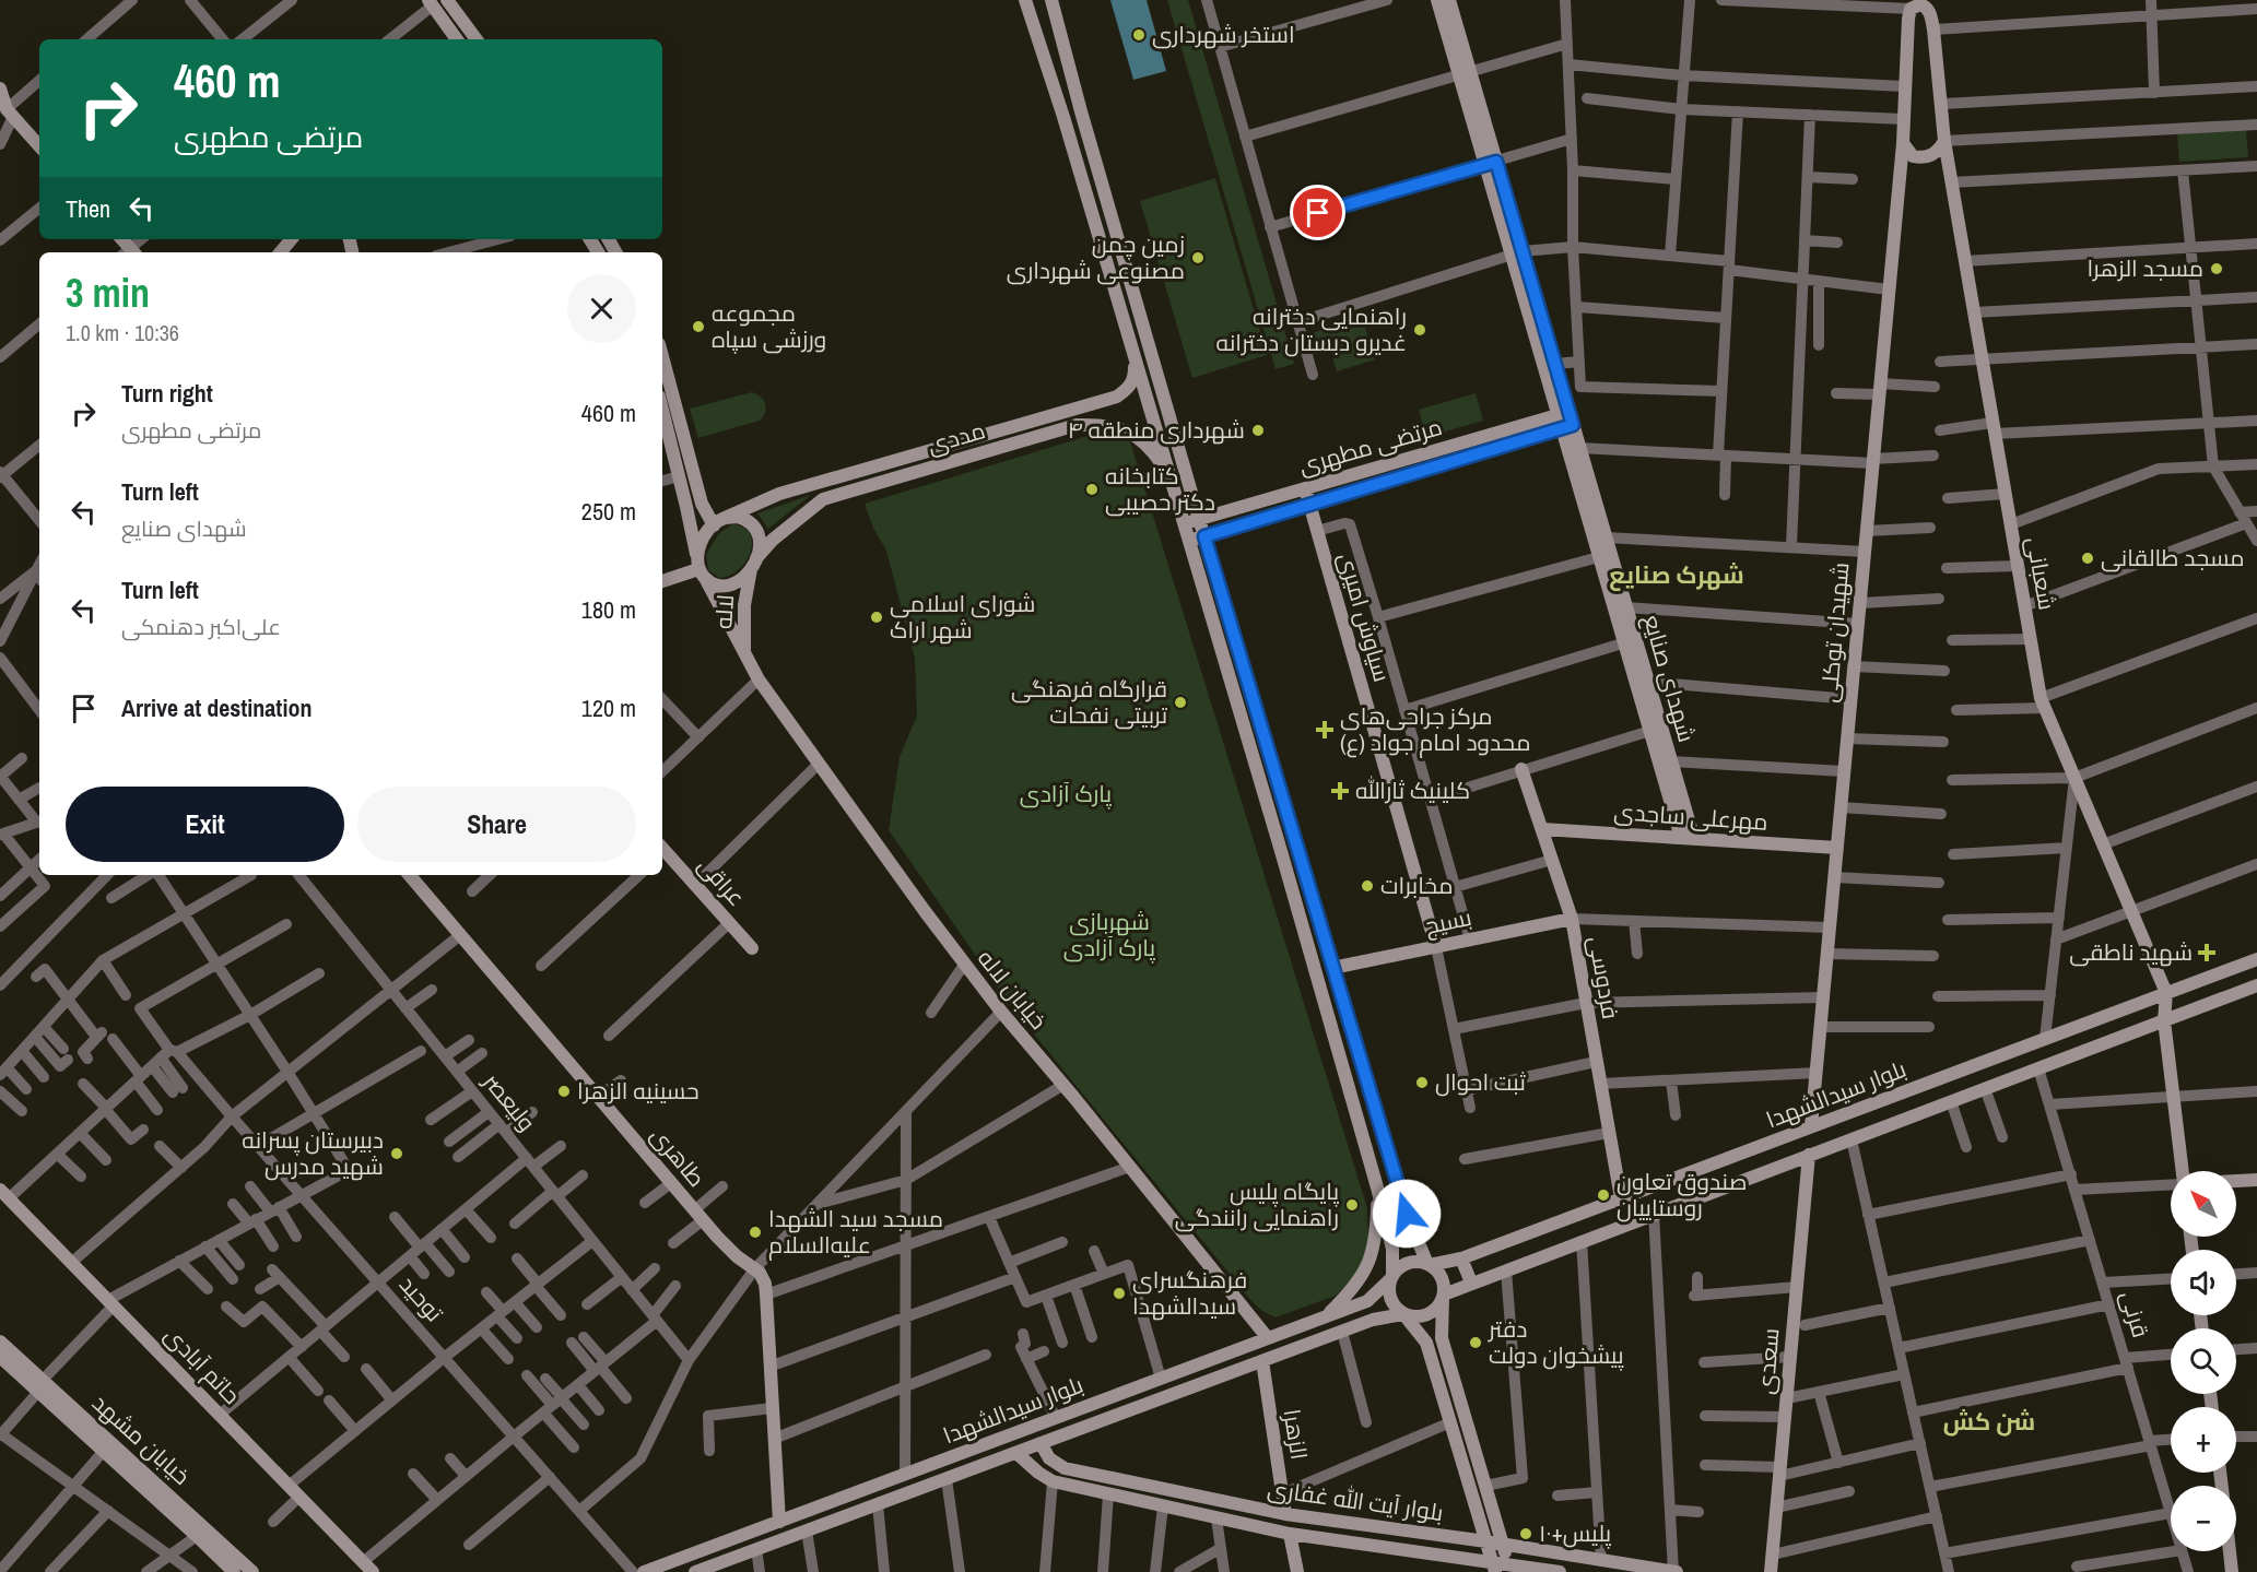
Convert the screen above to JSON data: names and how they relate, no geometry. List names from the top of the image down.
{
  "streets": {
    "street": [
      "مددی",
      "مرتضی مطهری",
      "شعبانی",
      "لاله",
      "سیاوش امیری",
      "شهیدان توکلی",
      "شهدای صنایع",
      "مهرعلی ساجدی",
      "عراقی",
      "بسیج",
      "فردوسی",
      "خیابان لاله",
      "بلوار سیدالشهدا",
      "ولیعصر",
      "طاهری",
      "توحید",
      "قرنی",
      "سعدی",
      "حاتم آبادی",
      "الزهرا",
      "خیابان مشهد",
      "بلوار آیت الله غفاری"
    ]
  },
  "crossings": [
    ["مددی", "لاله"],
    ["مرتضی مطهری", "سیاوش امیری"],
    ["مرتضی مطهری", "شهدای صنایع"],
    ["شعبانی", "بلوار سیدالشهدا"],
    ["لاله", "خیابان لاله"],
    ["سیاوش امیری", "بسیج"],
    ["شهیدان توکلی", "مهرعلی ساجدی"],
    ["شهیدان توکلی", "بلوار سیدالشهدا"],
    ["شهدای صنایع", "مهرعلی ساجدی"],
    ["مهرعلی ساجدی", "فردوسی"],
    ["بسیج", "فردوسی"],
    ["فردوسی", "بلوار سیدالشهدا"],
    ["خیابان لاله", "بلوار سیدالشهدا"],
    ["بلوار سیدالشهدا", "قرنی"],
    ["بلوار سیدالشهدا", "سعدی"],
    ["بلوار سیدالشهدا", "الزهرا"],
    ["بلوار سیدالشهدا", "بلوار آیت الله غفاری"],
    ["الزهرا", "بلوار آیت الله غفاری"]
  ],
  "districts": ["شهرک صنایع", "شن کش"],
  "parks": ["پارک آزادی", "شهربازی پارک آزادی"],
  "places": {
    "other": [
      "استخر شهرداری",
      "زمین چمن مصنوعی شهرداری",
      "مسجد الزهرا",
      "مجموعه ورزشی سپاه",
      "راهنمایی دخترانه غدیرو دبستان دخترانه",
      "شهرداری منطقه ۴",
      "کتابخانه دکتر حصیبی",
      "مسجد طالقانی",
      "شورای اسلامی شهر اراک",
      "قرارگاه فرهنگی تربیتی نفحات",
      "مخابرات",
      "ثبت احوال",
      "حسینیه الزهرا",
      "دبیرستان پسرانه شهید مدرس",
      "صندوق تعاون روستاییان",
      "پایگاه پلیس راهنمایی رانندگی",
      "مسجد سید الشهدا علیه‌السلام",
      "فرهنگسرای سیدالشهدا",
      "دفتر پیشخوان دولت",
      "پلیس+۱۰"
    ],
    "health": ["مرکز جراحی‌های محدود امام جواد (ع)", "کلینیک ثارالله", "شهید ناطقی"]
  },
  "north": "top left",
  "page": {
    "turn": ["460 m", "مرتضی مطهری"],
    "then": "Then",
    "heading": ["3 min", "1.0 km · 10:36"],
    "list": [
      {
        "name": "Turn right",
        "note": "مرتضی مطهری",
        "value": "460 m"
      },
      {
        "name": "Turn left",
        "note": "شهدای صنایع",
        "value": "250 m"
      },
      {
        "name": "Turn left",
        "note": "علی‌اکبر دهنمکی",
        "value": "180 m"
      },
      {
        "name": "Arrive at destination",
        "value": "120 m"
      }
    ],
    "buttons": ["Exit", "Share"],
    "map_buttons": ["+", "−"]
  }
}
